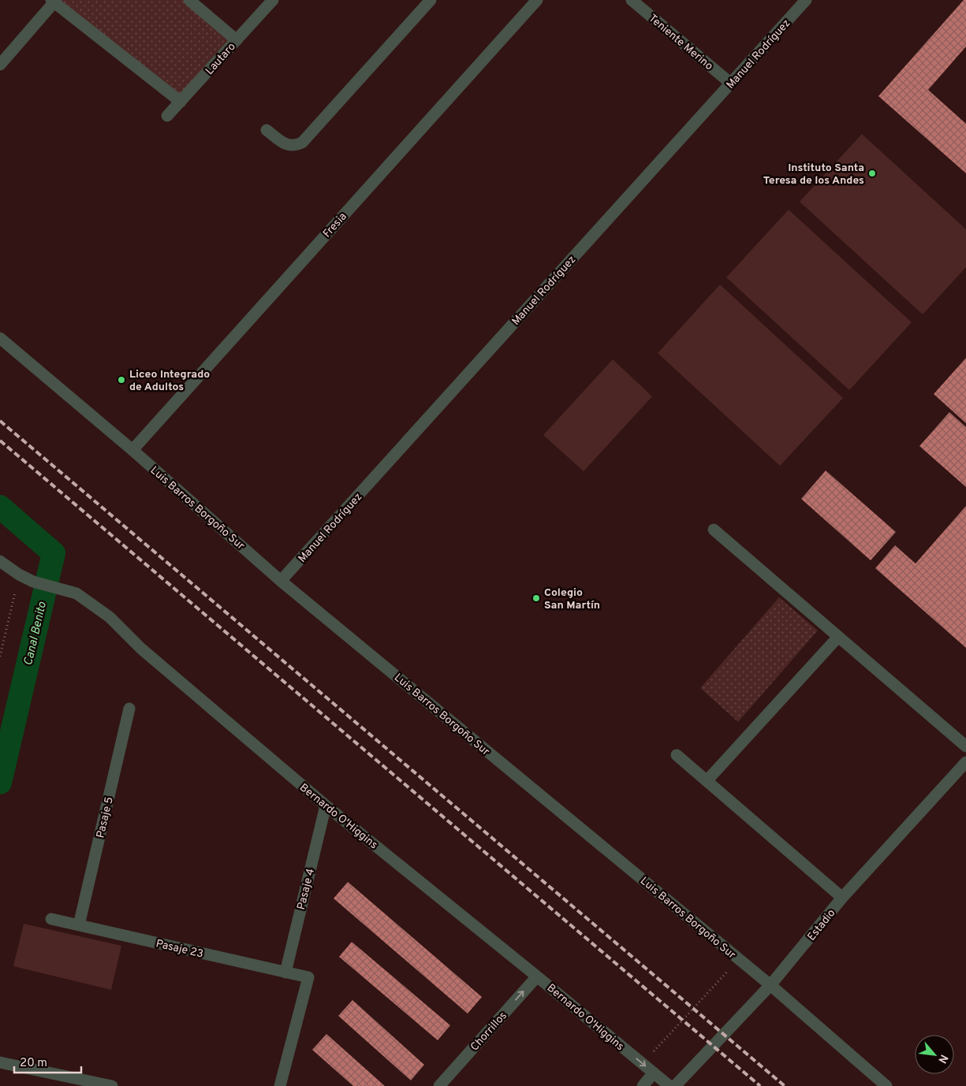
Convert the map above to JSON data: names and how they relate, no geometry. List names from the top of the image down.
{
  "streets": {
    "street": [
      "Teniente Merino",
      "Manuel Rodríguez",
      "Lautaro",
      "Fresia",
      "Luis Barros Borgoño Sur",
      "Bernardo O'Higgins",
      "Pasaje 5",
      "Pasaje 4",
      "Estadio",
      "Pasaje 23",
      "Chorrillos"
    ]
  },
  "crossings": [
    ["Teniente Merino", "Manuel Rodríguez"],
    ["Manuel Rodríguez", "Luis Barros Borgoño Sur"],
    ["Fresia", "Luis Barros Borgoño Sur"],
    ["Luis Barros Borgoño Sur", "Estadio"],
    ["Bernardo O'Higgins", "Pasaje 4"],
    ["Bernardo O'Higgins", "Chorrillos"],
    ["Pasaje 5", "Pasaje 23"],
    ["Pasaje 4", "Pasaje 23"]
  ],
  "one_way": ["Chorrillos"],
  "water": ["Canal Benito"],
  "places": ["Instituto Santa Teresa de los Andes", "Liceo Integrado de Adultos", "Colegio San Martín"],
  "scale_bar": "20 m",
  "north": "bottom right"
}
